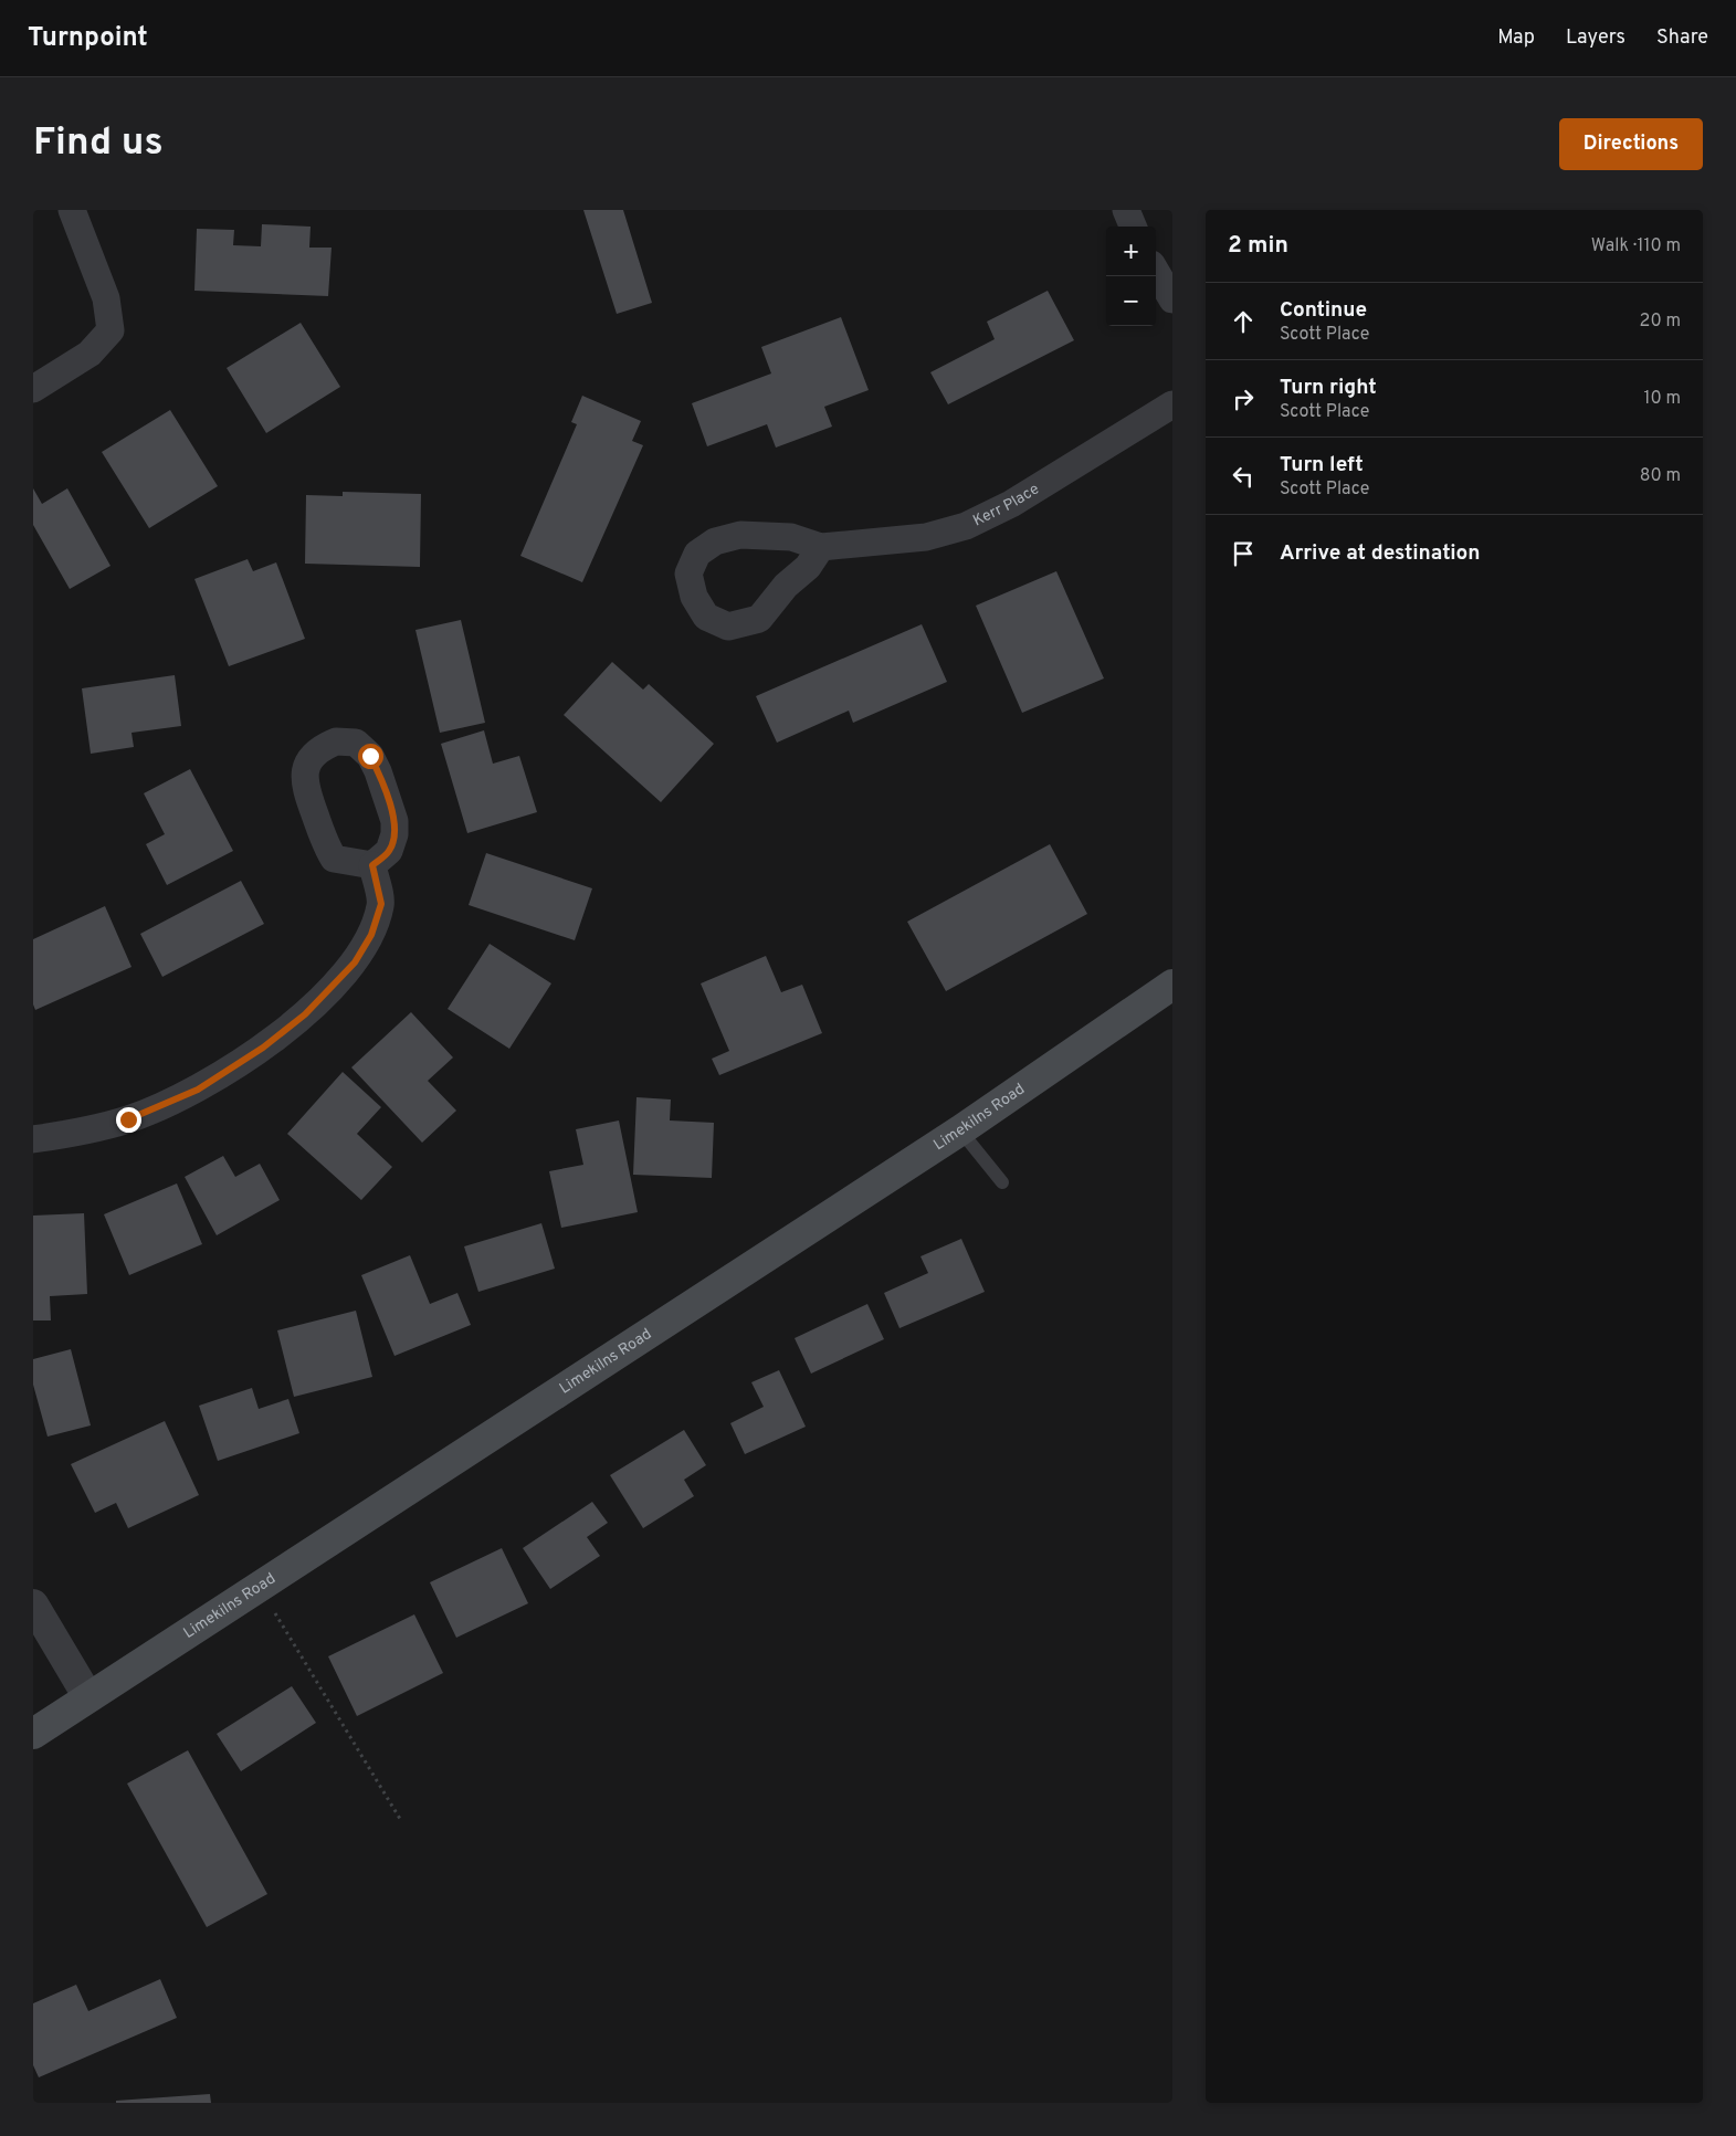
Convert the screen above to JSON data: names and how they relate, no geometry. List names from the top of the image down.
{
  "streets": {
    "main road": ["Limekilns Road"],
    "street": ["Kerr Place"]
  },
  "page": {
    "header": "Turnpoint",
    "nav": ["Map", "Layers", "Share"],
    "buttons": "Directions",
    "title": "Find us",
    "heading": ["2 min", "Walk · 110 m"],
    "map_buttons": ["+", "−"],
    "list": [
      ["Continue", "Scott Place", "20 m"],
      ["Turn right", "Scott Place", "10 m"],
      ["Turn left", "Scott Place", "80 m"],
      "Arrive at destination"
    ]
  }
}
